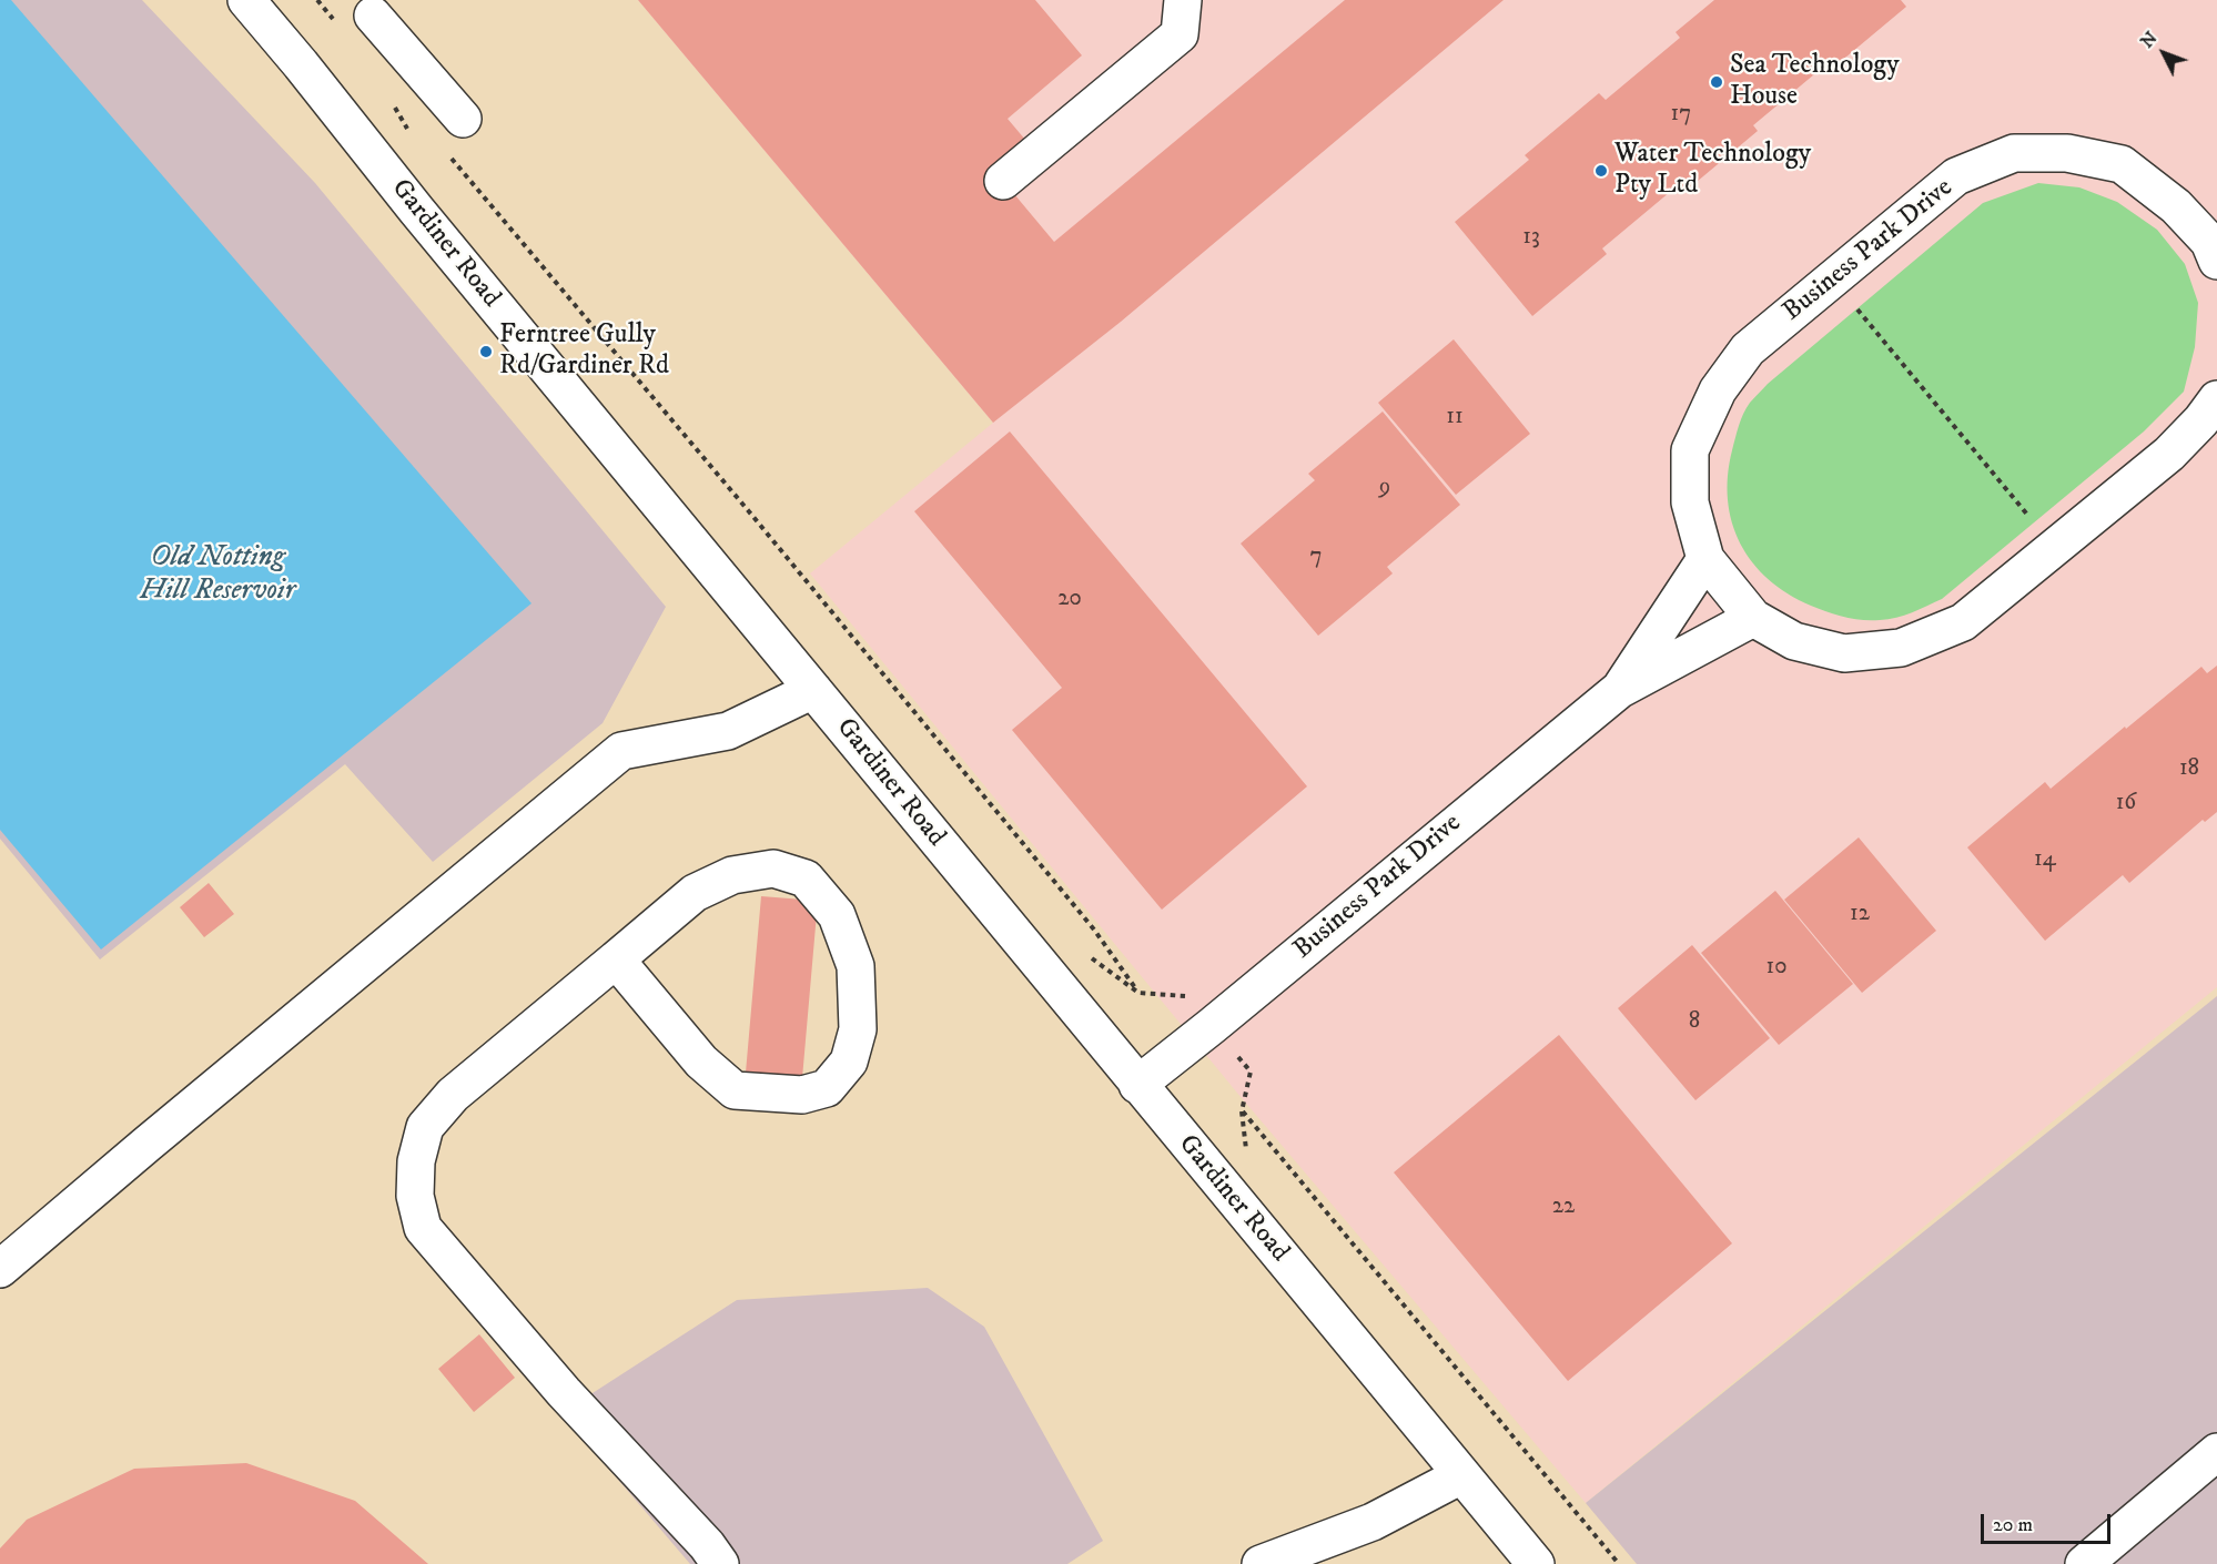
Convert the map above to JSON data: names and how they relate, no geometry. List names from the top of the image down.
{
  "streets": {
    "street": ["Gardiner Road", "Business Park Drive"]
  },
  "crossings": [
    ["Gardiner Road", "Business Park Drive"]
  ],
  "water": ["Old Notting Hill Reservoir"],
  "places": ["Sea Technology House", "Water Technology Pty Ltd", "Ferntree Gully Rd/Gardiner Rd"],
  "house_numbers": [
    "17",
    "13",
    "11",
    "9",
    "7",
    "20",
    "18",
    "16",
    "14",
    "12",
    "10",
    "8",
    "22"
  ],
  "scale_bar": "20 m",
  "north": "top left"
}
